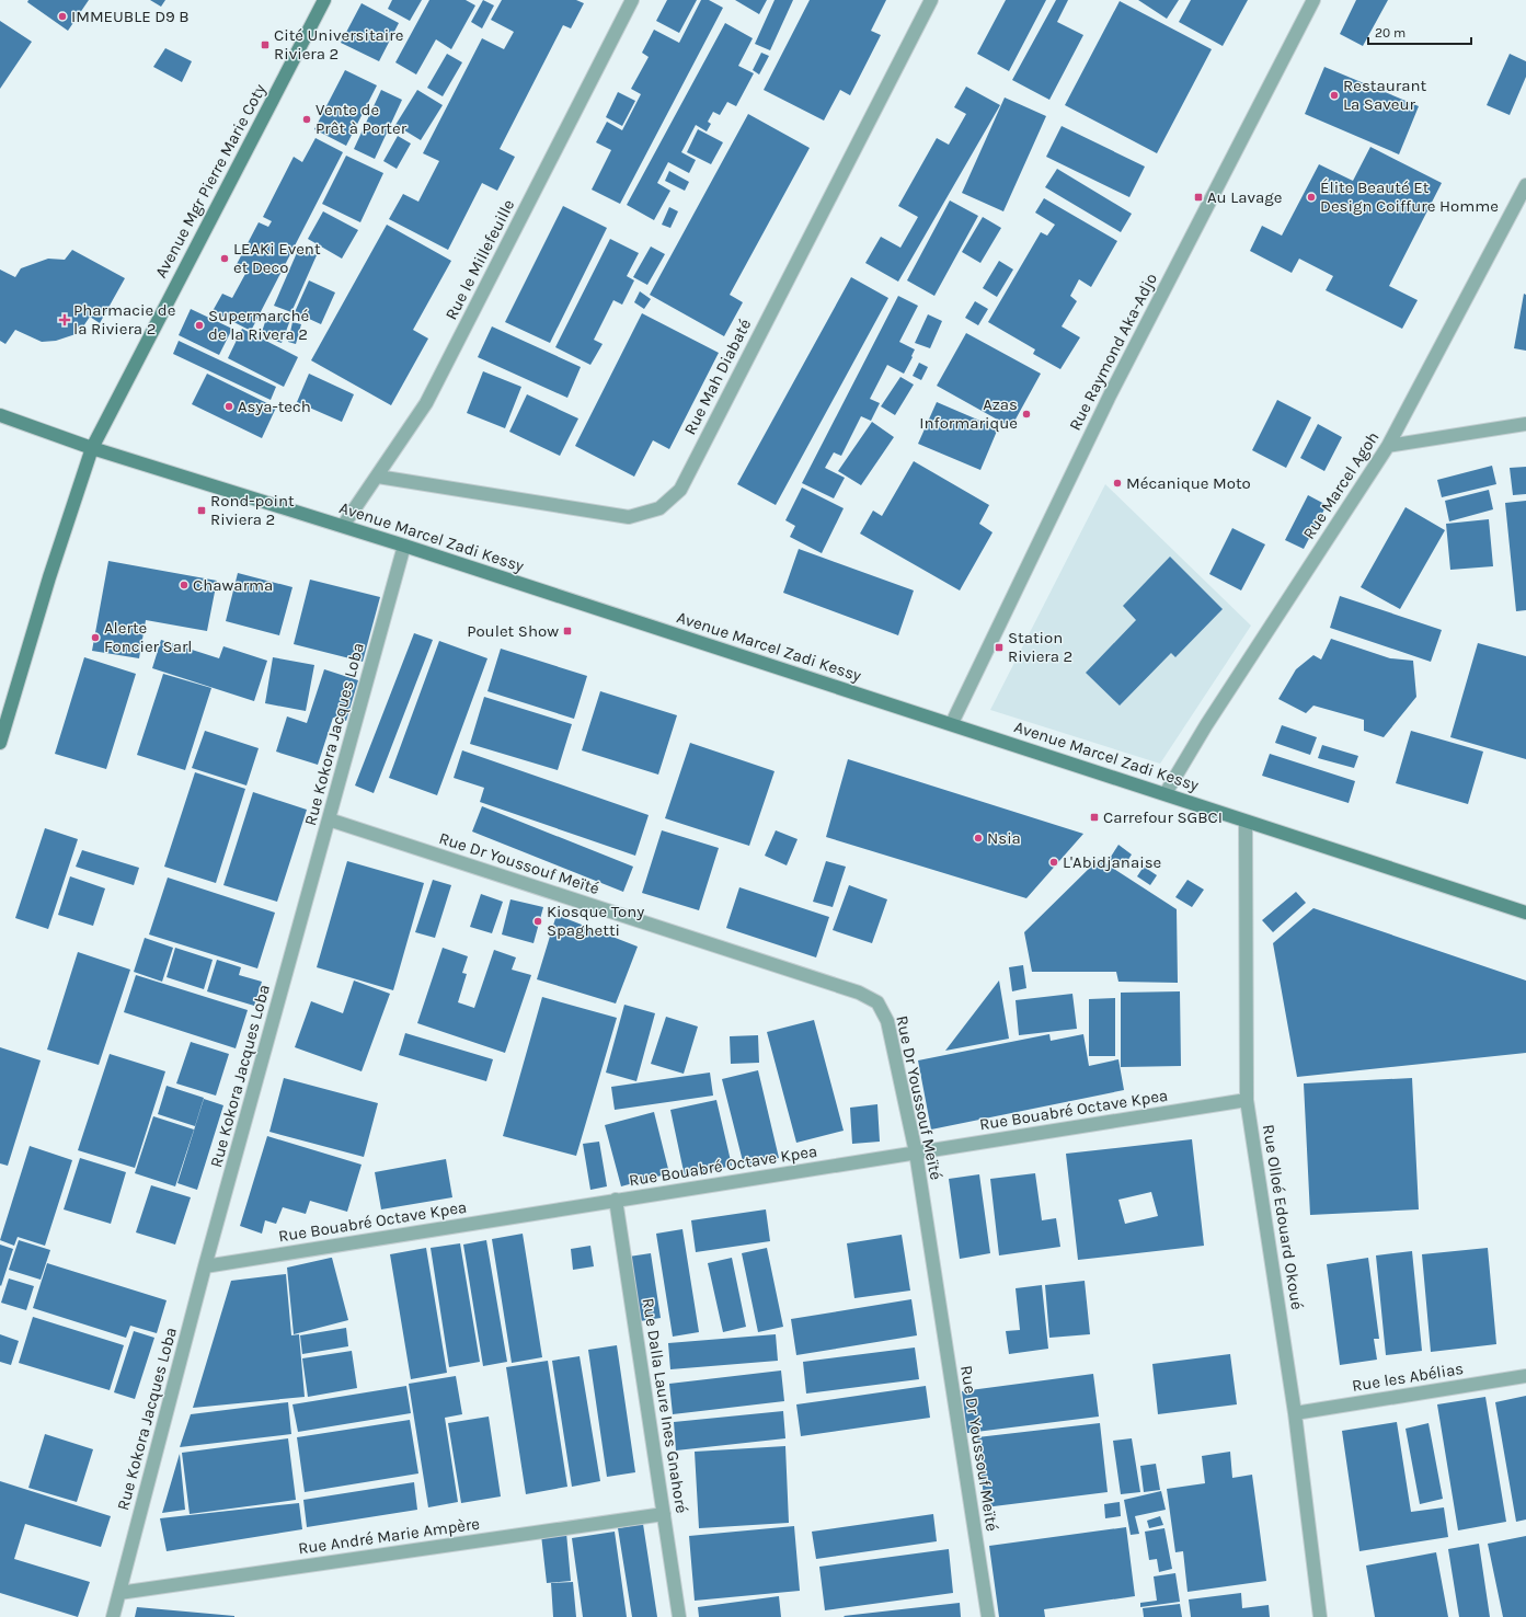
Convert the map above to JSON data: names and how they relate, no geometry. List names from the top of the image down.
{
  "streets": {
    "street": [
      "Avenue Mgr Pierre Marie Coty",
      "Rue le Millefeuille",
      "Rue Raymond Aka-Adjo",
      "Rue Mah Diabaté",
      "Rue Marcel Agoh",
      "Avenue Marcel Zadi Kessy",
      "Rue Kokora Jacques Loba",
      "Rue Dr Youssouf Meïté",
      "Rue Bouabré Octave Kpea",
      "Rue Olloé Edouard Okoué",
      "Rue les Abélias",
      "Rue Dalla Laure Ines Gnahoré",
      "Rue André Marie Ampère"
    ]
  },
  "crossings": [
    ["Avenue Mgr Pierre Marie Coty", "Avenue Marcel Zadi Kessy"],
    ["Rue le Millefeuille", "Rue Mah Diabaté"],
    ["Rue le Millefeuille", "Avenue Marcel Zadi Kessy"],
    ["Rue Raymond Aka-Adjo", "Avenue Marcel Zadi Kessy"],
    ["Rue Marcel Agoh", "Avenue Marcel Zadi Kessy"],
    ["Avenue Marcel Zadi Kessy", "Rue Kokora Jacques Loba"],
    ["Avenue Marcel Zadi Kessy", "Rue Olloé Edouard Okoué"],
    ["Rue Kokora Jacques Loba", "Rue Dr Youssouf Meïté"],
    ["Rue Kokora Jacques Loba", "Rue Bouabré Octave Kpea"],
    ["Rue Kokora Jacques Loba", "Rue André Marie Ampère"],
    ["Rue Dr Youssouf Meïté", "Rue Bouabré Octave Kpea"],
    ["Rue Bouabré Octave Kpea", "Rue Olloé Edouard Okoué"],
    ["Rue Bouabré Octave Kpea", "Rue Dalla Laure Ines Gnahoré"],
    ["Rue Olloé Edouard Okoué", "Rue les Abélias"],
    ["Rue Dalla Laure Ines Gnahoré", "Rue André Marie Ampère"]
  ],
  "places": {
    "other": [
      "IMMEUBLE D9 B",
      "Restaurant La Saveur",
      "Vente de Prêt à Porter",
      "Élite Beauté Et Design Coiffure Homme",
      "LEAKi Event et Deco",
      "Supermarché de la Rivera 2",
      "Asya-tech",
      "Azas Informarique",
      "Mécanique Moto",
      "Chawarma",
      "Alerte Foncier Sarl",
      "Nsia",
      "L'Abidjanaise",
      "Kiosque Tony Spaghetti"
    ],
    "transit": [
      "Cité Universitaire Riviera 2",
      "Au Lavage",
      "Rond-point Riviera 2",
      "Poulet Show",
      "Station Riviera 2",
      "Carrefour SGBCI"
    ],
    "health": ["Pharmacie de la Riviera 2"]
  },
  "scale_bar": "20 m"
}
